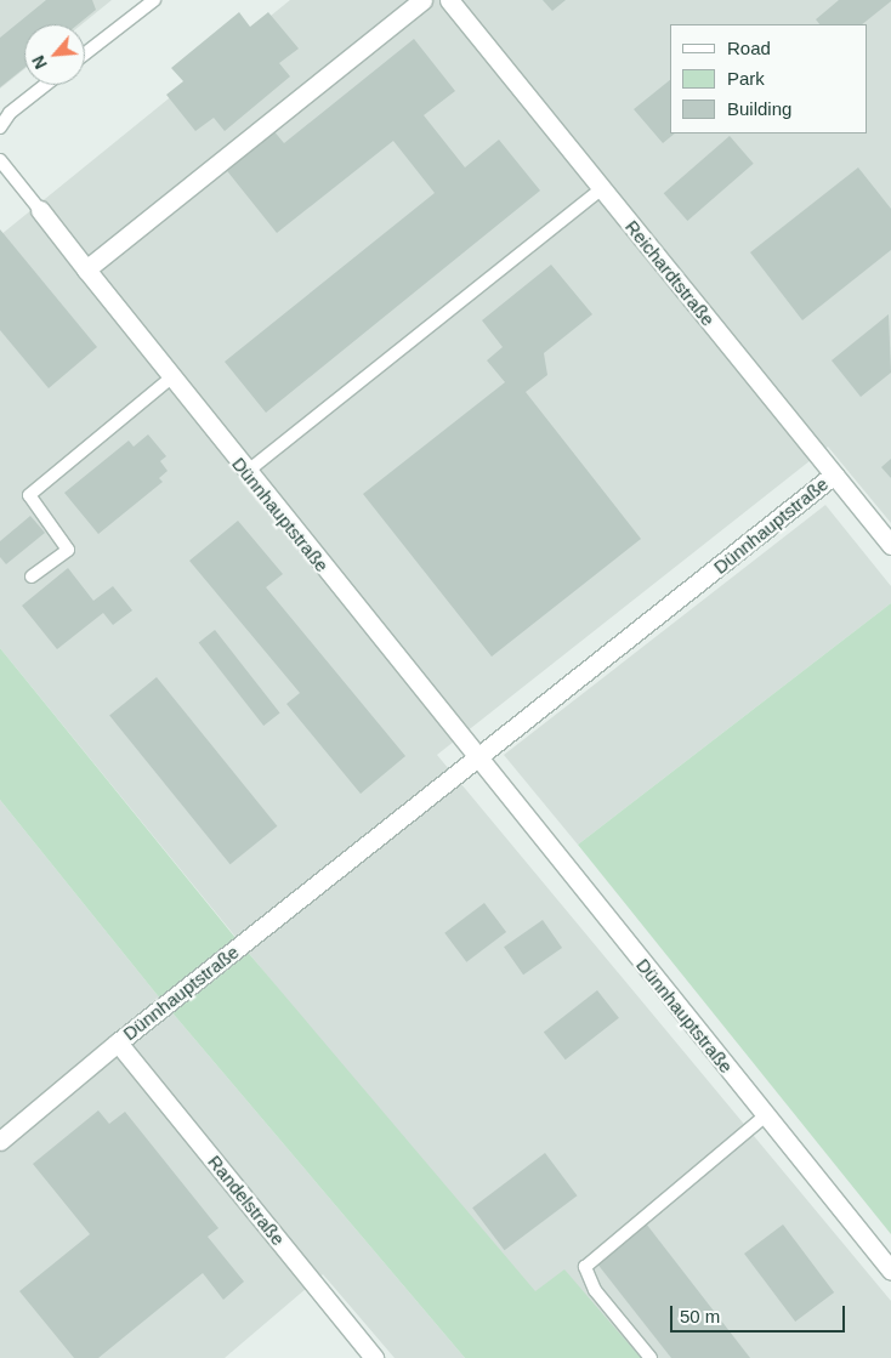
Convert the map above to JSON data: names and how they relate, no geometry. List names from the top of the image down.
{
  "streets": {
    "street": ["Reichardtstraße", "Dünnhauptstraße", "Randelstraße"]
  },
  "crossings": [
    ["Reichardtstraße", "Dünnhauptstraße"],
    ["Dünnhauptstraße", "Randelstraße"]
  ],
  "legend": ["Road", "Park", "Building"],
  "scale_bar": "50 m",
  "north": "bottom left"
}
